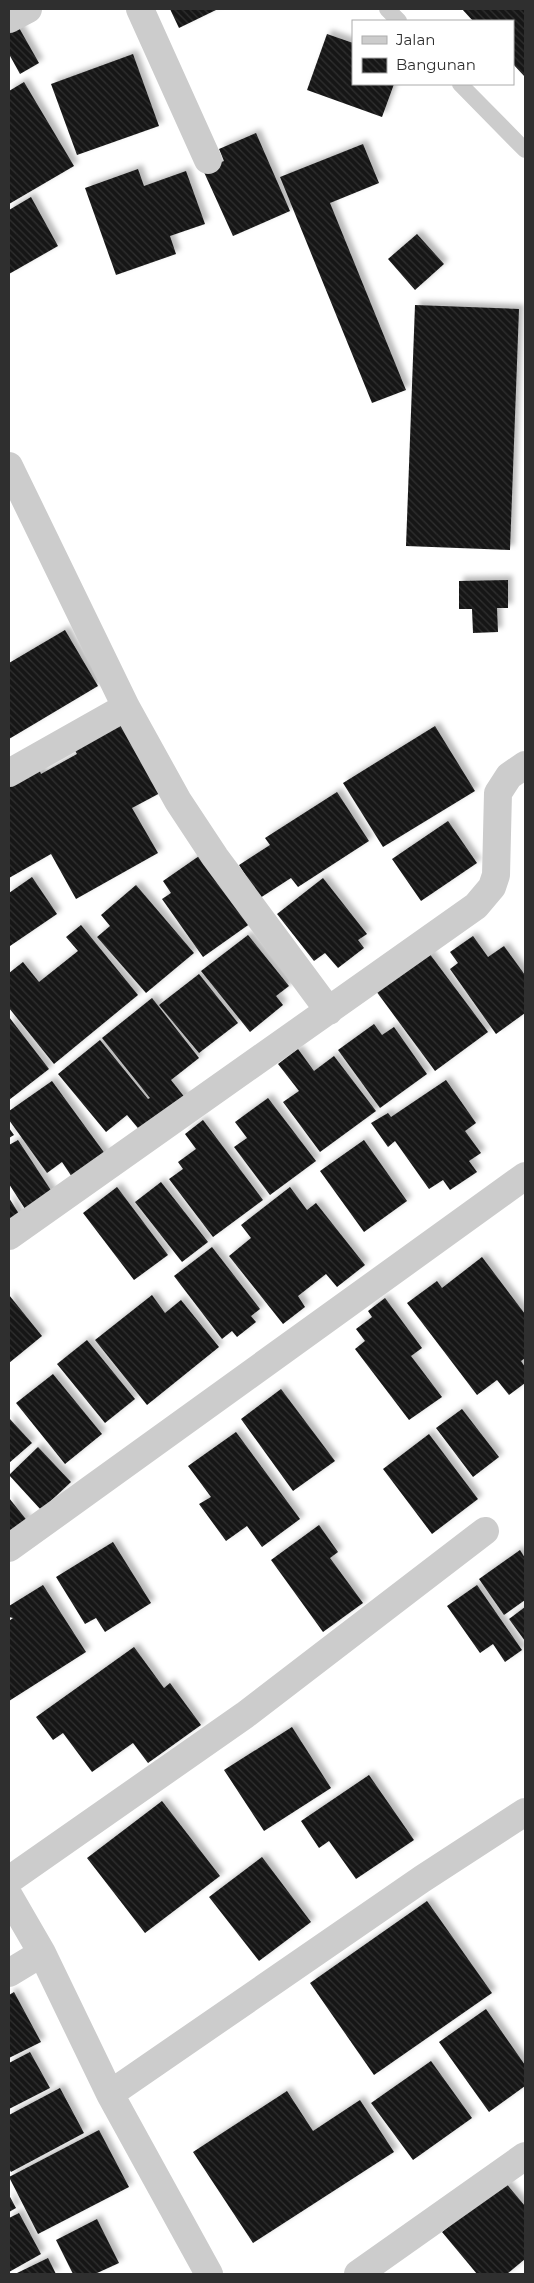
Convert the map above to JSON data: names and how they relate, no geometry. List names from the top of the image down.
{
  "legend": ["Jalan", "Bangunan"]
}
